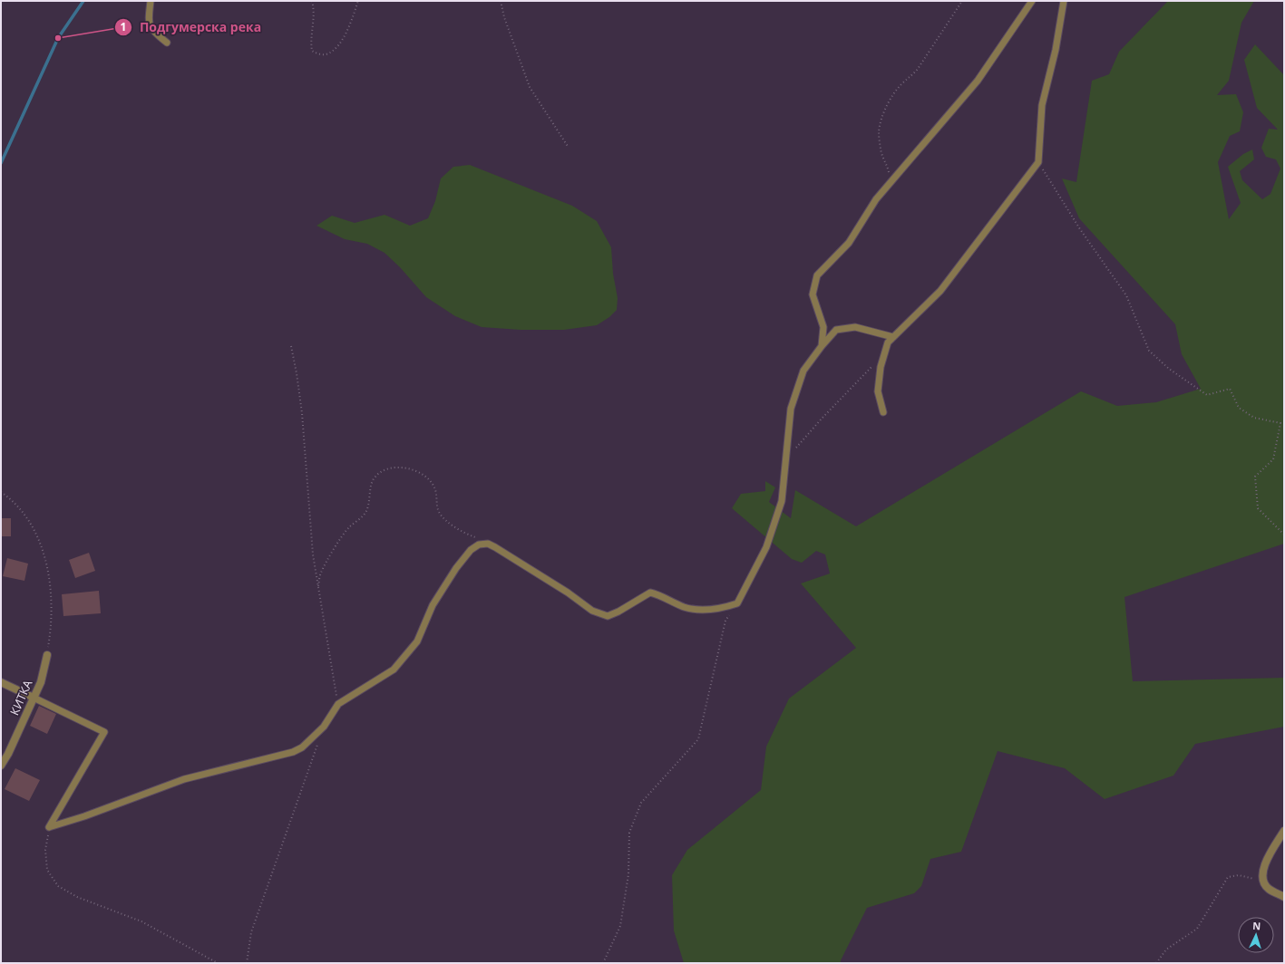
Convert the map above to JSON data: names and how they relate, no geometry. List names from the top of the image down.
{
  "streets": {
    "street": ["КИТКА"]
  },
  "places": ["Подгумерска река"],
  "north": "top"
}
